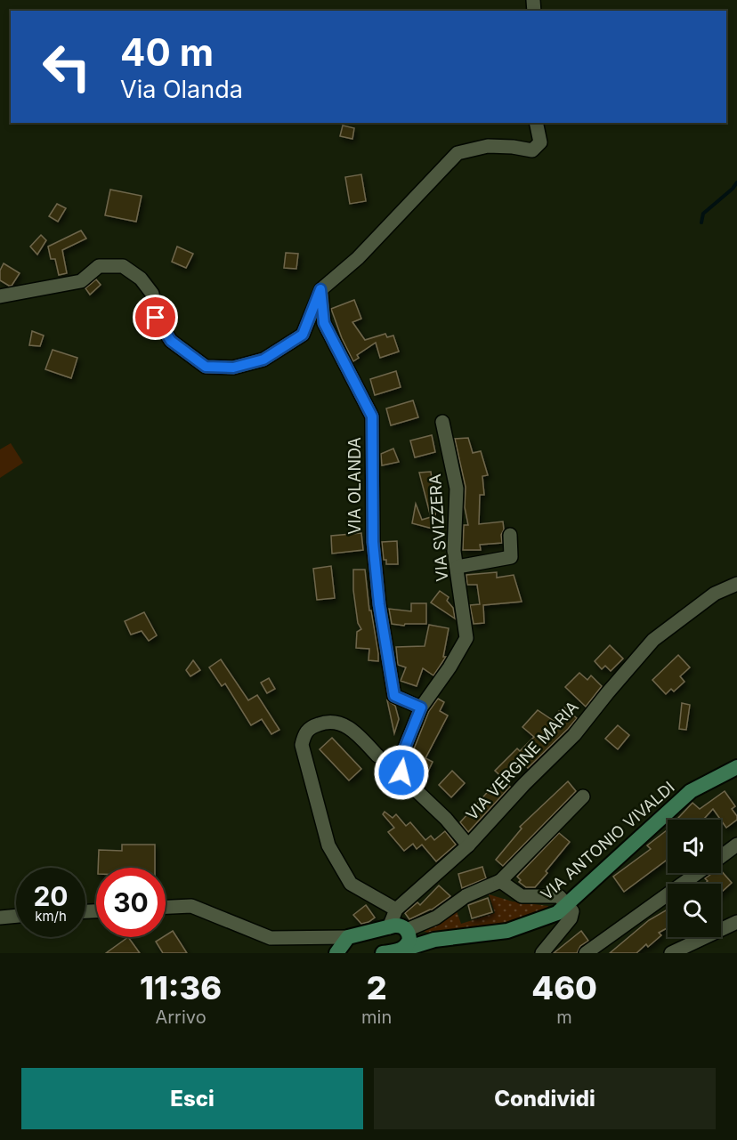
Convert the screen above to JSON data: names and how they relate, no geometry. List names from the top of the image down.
{
  "streets": {
    "main road": ["VIA ANTONIO VIVALDI"],
    "street": ["VIA OLANDA", "VIA SVIZZERA", "VIA VERGINE MARIA"]
  },
  "crossings": [
    ["VIA OLANDA", "VIA SVIZZERA"],
    ["VIA SVIZZERA", "VIA VERGINE MARIA"],
    ["VIA VERGINE MARIA", "VIA ANTONIO VIVALDI"]
  ],
  "page": {
    "turn": ["40 m", "Via Olanda"],
    "speed": "20 km/h",
    "limit": "30",
    "eta": [
      "11:36",
      "Arrivo",
      "2",
      "min",
      "460",
      "m"
    ],
    "buttons": ["Esci", "Condividi"]
  }
}
